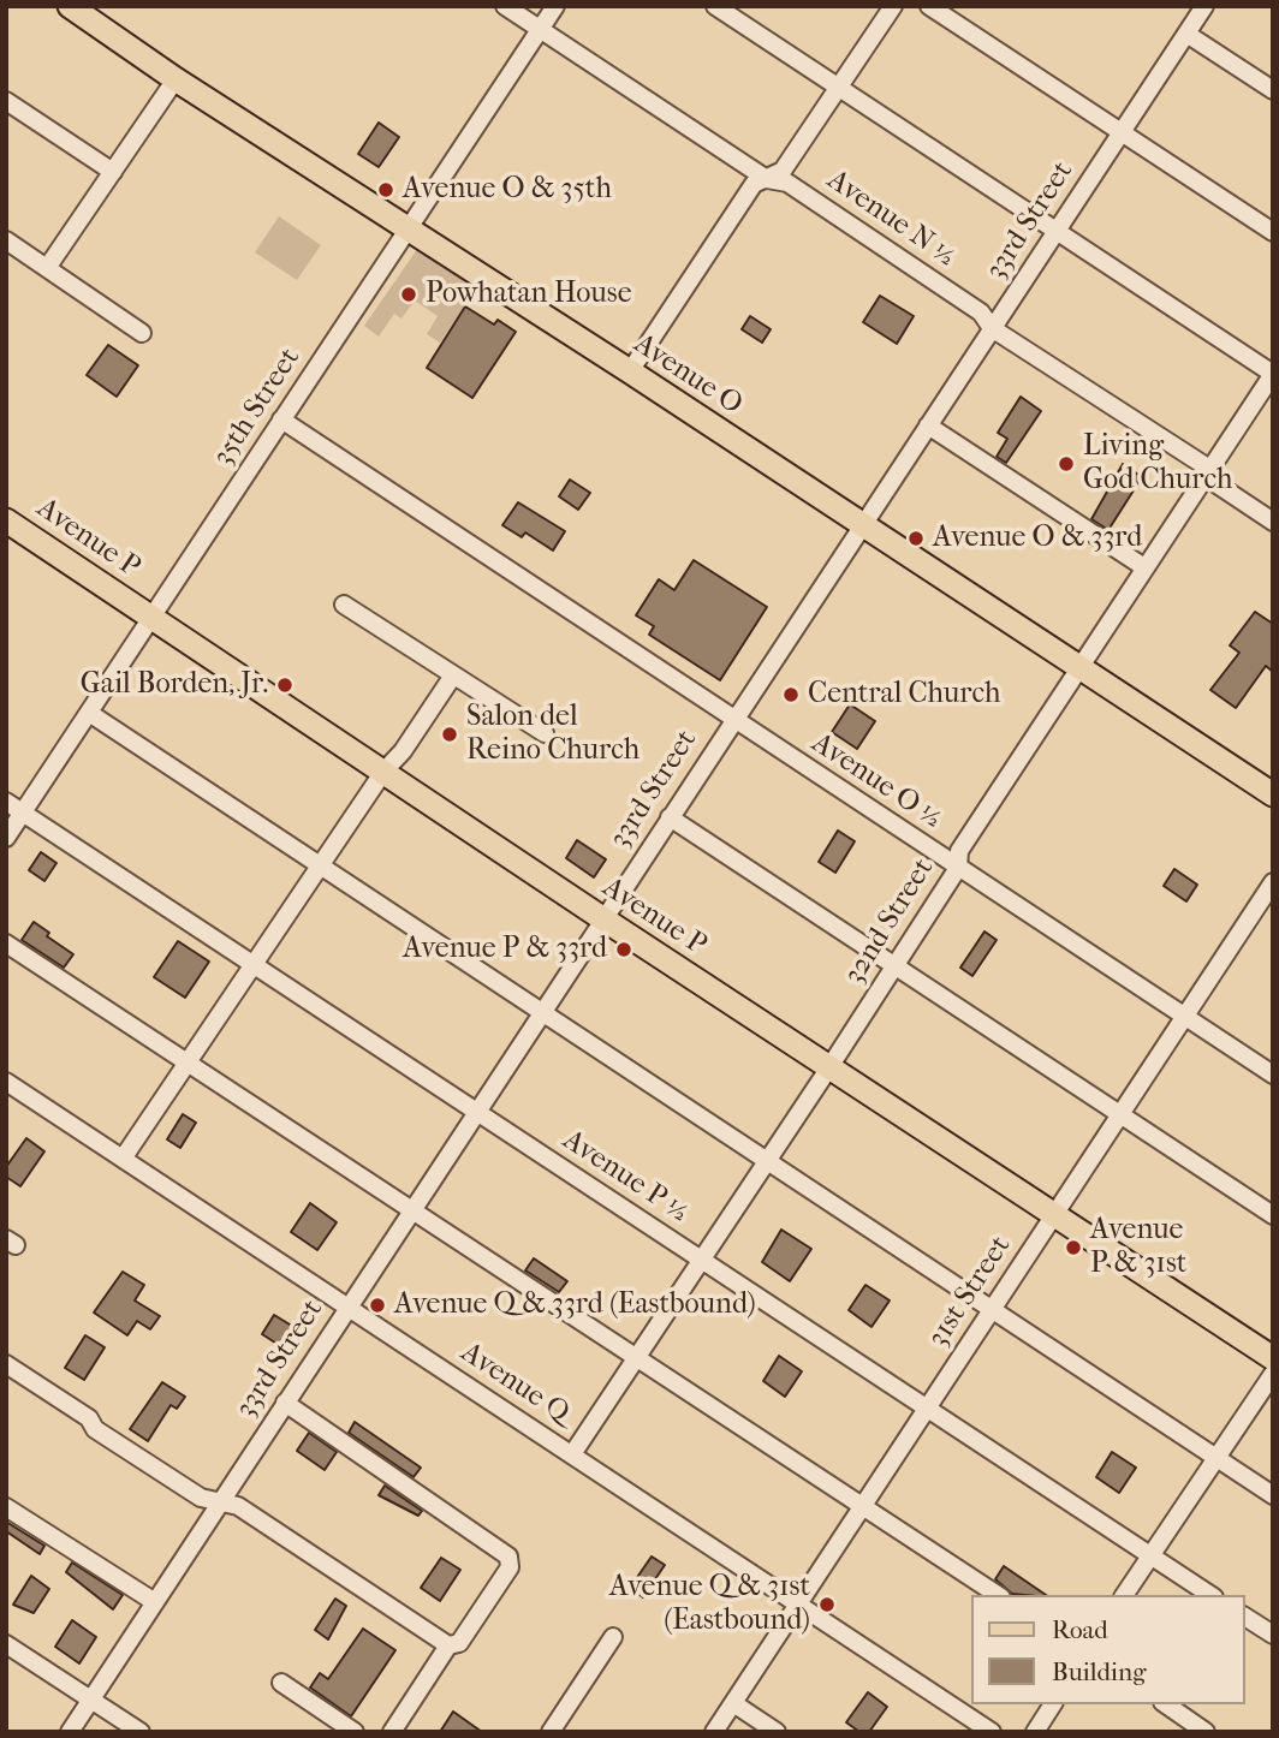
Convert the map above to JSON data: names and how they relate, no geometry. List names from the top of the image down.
{
  "streets": {
    "main road": ["Avenue O", "Avenue P"],
    "street": [
      "Avenue N ½",
      "33rd Street",
      "35th Street",
      "Avenue O ½",
      "32nd Street",
      "Avenue P ½",
      "31st Street",
      "Avenue Q"
    ]
  },
  "crossings": [
    ["Avenue N ½", "33rd Street"],
    ["Avenue N ½", "35th Street"],
    ["Avenue N ½", "32nd Street"],
    ["33rd Street", "Avenue O"],
    ["33rd Street", "Avenue P"],
    ["33rd Street", "Avenue O ½"],
    ["33rd Street", "Avenue P ½"],
    ["33rd Street", "Avenue Q"],
    ["Avenue O", "35th Street"],
    ["Avenue O", "32nd Street"],
    ["35th Street", "Avenue P"],
    ["35th Street", "Avenue O ½"],
    ["35th Street", "Avenue P ½"],
    ["Avenue P", "32nd Street"],
    ["Avenue P", "31st Street"],
    ["Avenue O ½", "32nd Street"],
    ["Avenue O ½", "31st Street"],
    ["32nd Street", "Avenue P ½"],
    ["32nd Street", "Avenue Q"],
    ["Avenue P ½", "31st Street"],
    ["31st Street", "Avenue Q"]
  ],
  "places": [
    "Avenue O & 35th",
    "Powhatan House",
    "Living God Church",
    "Avenue O & 33rd",
    "Gail Borden, Jr.",
    "Central Church",
    "Salon del Reino Church",
    "Avenue P & 33rd",
    "Avenue P & 31st",
    "Avenue Q & 33rd (Eastbound)",
    "Avenue Q & 31st (Eastbound)"
  ],
  "legend": ["Road", "Building"]
}
